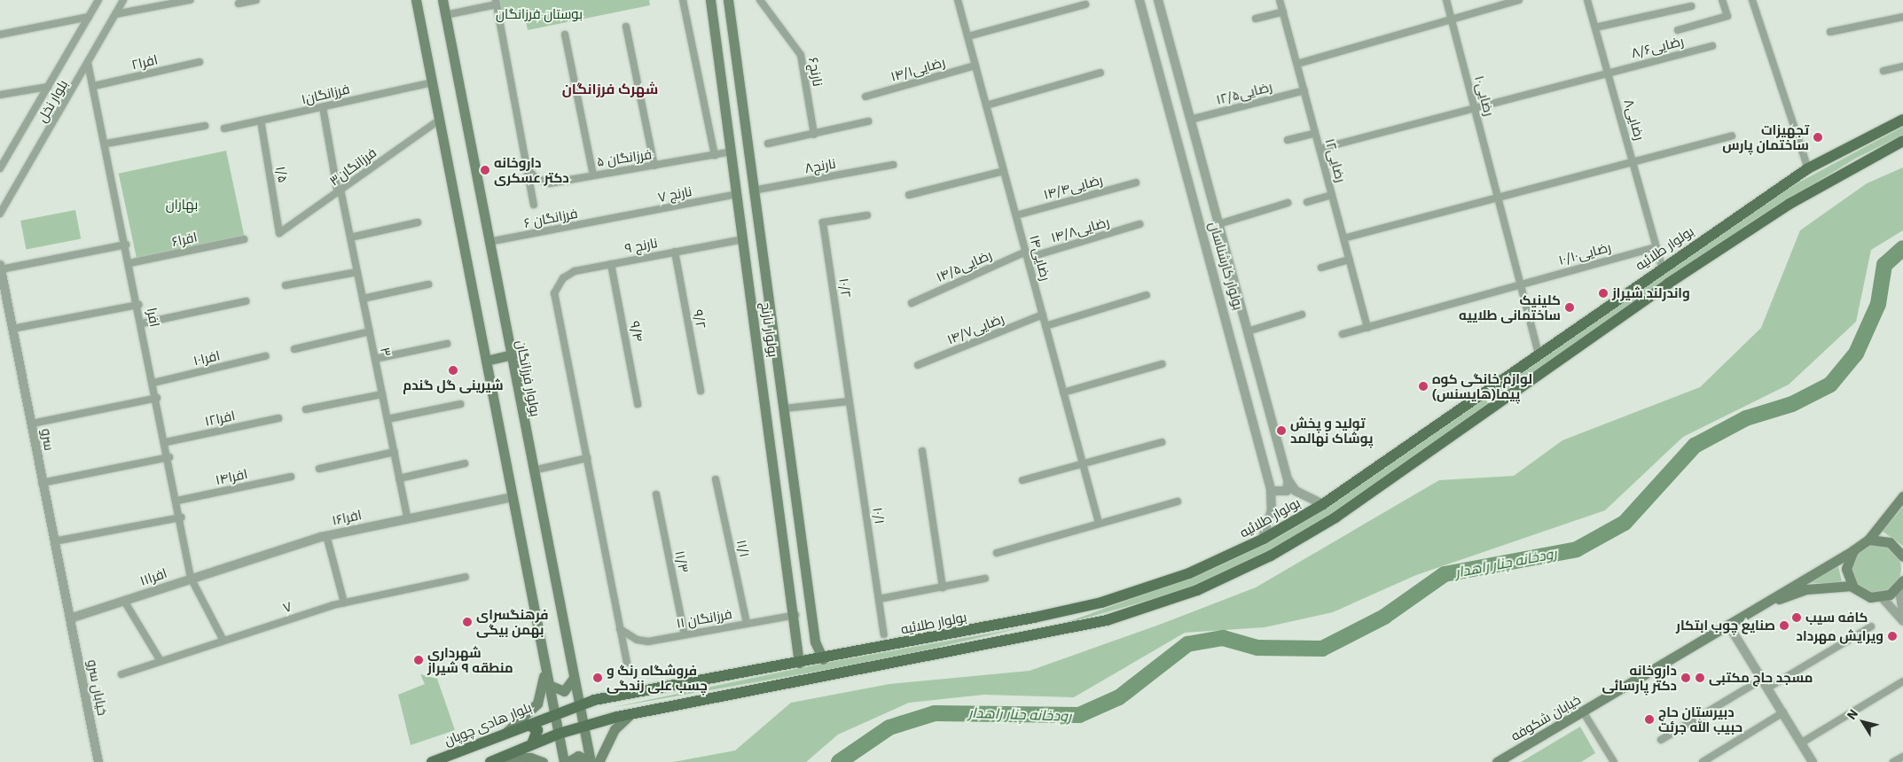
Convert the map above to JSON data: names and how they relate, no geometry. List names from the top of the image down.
{
  "streets": {
    "main road": [
      "بولوار طلائیه",
      "بولوار نارنج",
      "بولوار فرزانگان",
      "خیابان شکوفه",
      "بلوار هادی چوپان"
    ],
    "street": [
      "رضایی۸/۶",
      "۲افرا",
      "۱۴/۱رضایی",
      "نارنج۶",
      "رضایی۱۲/۵",
      "فرزانگان۱",
      "رضایی۱۰",
      "بلوار نخل",
      "رضایی۸",
      "فرزانگان ۵",
      "رضایی۱۲",
      "نارنج۸",
      "فرزانگان۳",
      "۱/۵",
      "رضایی۱۴/۴",
      "نارنج ۷",
      "فرزانگان ۶",
      "رضایی۱۴/۸",
      "۶افرا",
      "نارنج ۹",
      "رضایی۱۰/۱۰",
      "رضایی۱۴",
      "رضایی۱۴/۵",
      "بولوار کارشناسان",
      "۱۰/۲",
      "افرا",
      "۹/۲",
      "رضایی۱۴/۷",
      "۹/۴",
      "۳",
      "۱۰افرا",
      "۱۲افرا",
      "سرو",
      "۱۴افرا",
      "۱۰/۱",
      "۱۶افرا",
      "۱۱/۱",
      "۱۱/۳",
      "افرا۱۱",
      "۷",
      "فرزانگان ۱۱",
      "خیابان سرو"
    ]
  },
  "crossings": [
    ["رضایی۸/۶", "رضایی۱۰"],
    ["رضایی۸/۶", "رضایی۸"],
    ["رضایی۸/۶", "رضایی۱۲"],
    ["۲افرا", "افرا"],
    ["۱۴/۱رضایی", "رضایی۱۴"],
    ["رضایی۱۲/۵", "رضایی۱۲"],
    ["رضایی۱۲/۵", "بولوار کارشناسان"],
    ["فرزانگان۱", "۱/۵"],
    ["فرزانگان۱", "۳"],
    ["رضایی۱۰", "بولوار طلائیه"],
    ["رضایی۱۰", "رضایی۱۰/۱۰"],
    ["بلوار نخل", "افرا"],
    ["رضایی۸", "بولوار طلائیه"],
    ["رضایی۸", "رضایی۱۰/۱۰"],
    ["فرزانگان ۵", "بولوار نارنج"],
    ["رضایی۱۲", "رضایی۱۰/۱۰"],
    ["نارنج۸", "بولوار نارنج"],
    ["فرزانگان۳", "۱/۵"],
    ["فرزانگان۳", "۳"],
    ["رضایی۱۴/۴", "رضایی۱۴"],
    ["نارنج ۷", "فرزانگان ۶"],
    ["نارنج ۷", "بولوار نارنج"],
    ["فرزانگان ۶", "بولوار فرزانگان"],
    ["رضایی۱۴/۸", "رضایی۱۴"],
    ["رضایی۱۴/۸", "رضایی۱۴/۵"],
    ["۶افرا", "افرا"],
    ["نارنج ۹", "۹/۲"],
    ["نارنج ۹", "بولوار نارنج"],
    ["نارنج ۹", "۹/۴"],
    ["بولوار طلائیه", "بولوار کارشناسان"],
    ["بولوار طلائیه", "بولوار نارنج"],
    ["بولوار طلائیه", "بولوار فرزانگان"],
    ["بولوار طلائیه", "بلوار هادی چوپان"],
    ["رضایی۱۴", "رضایی۱۴/۵"],
    ["رضایی۱۴", "رضایی۱۴/۷"],
    ["۱۰/۲", "۱۰/۱"],
    ["افرا", "۱۰افرا"],
    ["افرا", "۱۲افرا"],
    ["افرا", "۱۴افرا"],
    ["افرا", "۱۶افرا"],
    ["افرا", "افرا۱۱"],
    ["افرا", "۷"],
    ["بولوار نارنج", "فرزانگان ۱۱"],
    ["۳", "۱۶افرا"],
    ["سرو", "افرا۱۱"],
    ["سرو", "خیابان سرو"],
    ["۱۶افرا", "افرا۱۱"],
    ["۱۱/۱", "فرزانگان ۱۱"],
    ["۱۱/۳", "فرزانگان ۱۱"],
    ["افرا۱۱", "خیابان سرو"]
  ],
  "districts": ["شهرک فرزانگان"],
  "water": ["رودخانه چنار راهدار"],
  "parks": ["بوستان فرزانگان", "بهاران"],
  "places": [
    "تجهیزات ساختمان پارس",
    "داروخانه دکتر عسکری",
    "واندرلند شیراز",
    "کلینیک ساختمانی طلاییه",
    "شیرینی گل گندم",
    "لوازم خانگی کوه پیما(هایسنس)",
    "تولید و پخش پوشاک نهالمد",
    "کافه سیب",
    "فرهنگسرای بهمن بیگی",
    "صنایع چوب ابتکار",
    "ویرایش مهرداد",
    "شهرداری منطقه ۹ شیراز",
    "فروشگاه رنگ و چسب علی زندگی",
    "داروخانه دکتر پارسائی",
    "مسجد حاج مکتبی",
    "دبیرستان حاج حبیب الله جرئت"
  ],
  "north": "top left"
}
